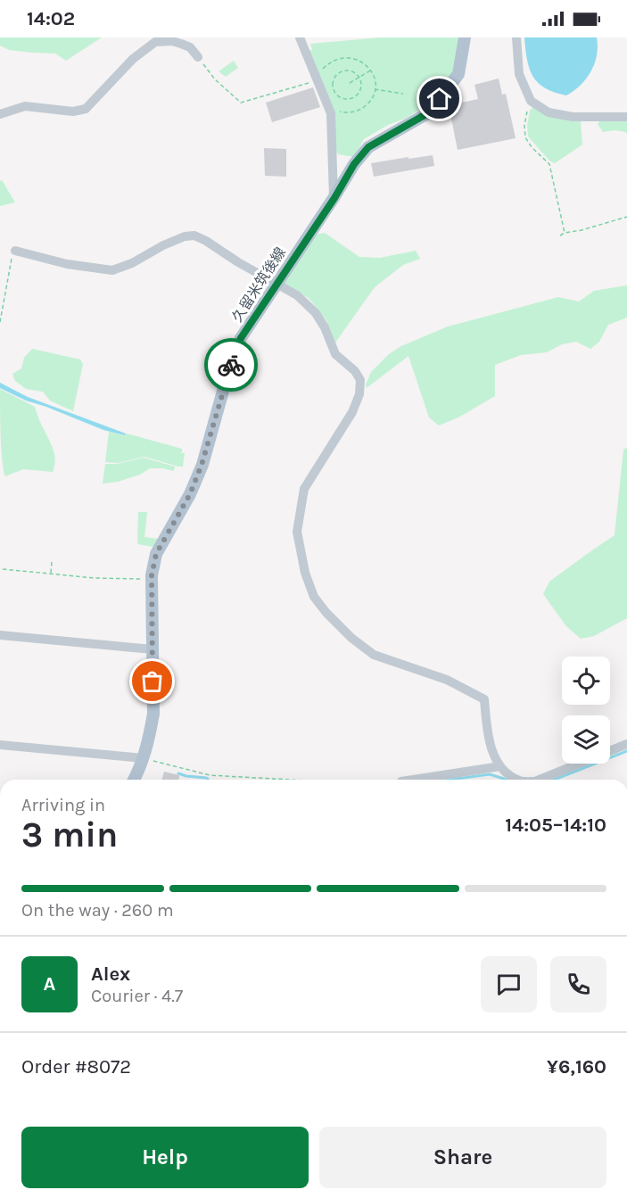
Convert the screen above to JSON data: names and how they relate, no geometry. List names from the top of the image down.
{
  "streets": {
    "main road": ["久留米筑後線"]
  },
  "page": {
    "status": "14:02",
    "heading": ["3 min", "Arriving in", "14:05–14:10"],
    "panel": [
      "Alex",
      "Courier · 4.7",
      "Order #8072",
      "¥6,160"
    ],
    "bar": "On the way · 260 m",
    "round": "A",
    "buttons": ["Help", "Share"]
  }
}
